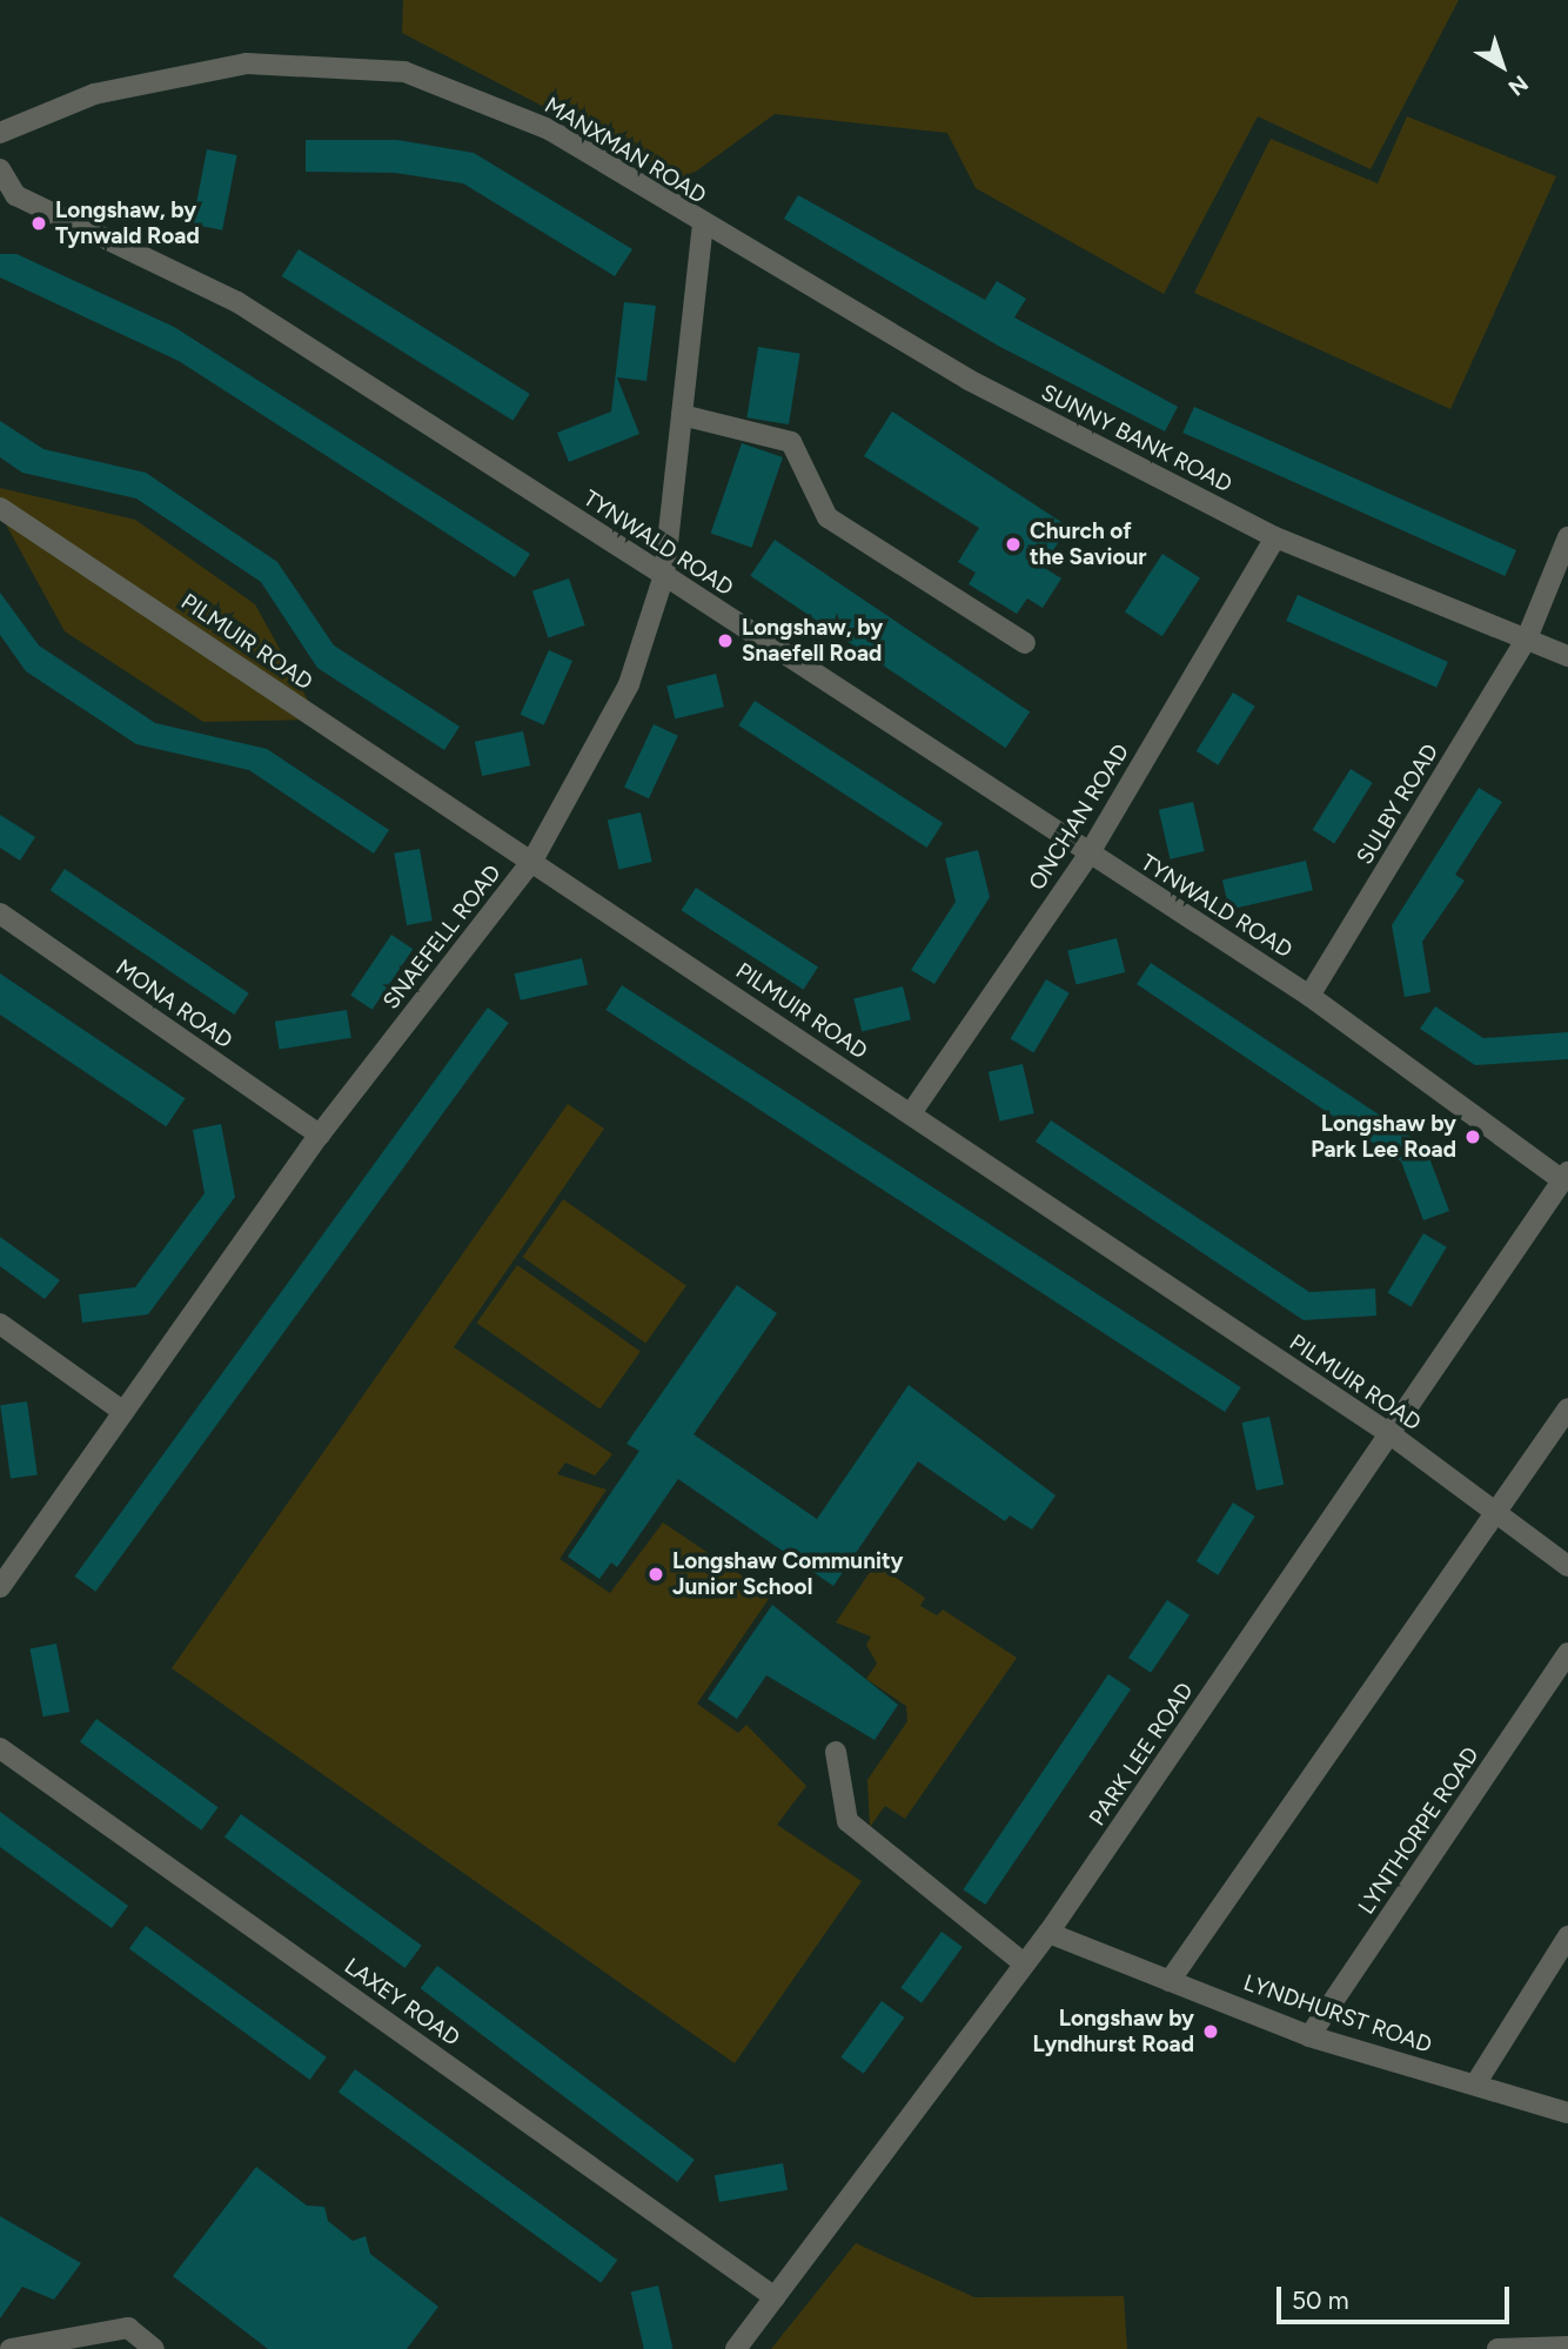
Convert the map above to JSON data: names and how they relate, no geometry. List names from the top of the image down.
{
  "streets": {
    "street": [
      "MANXMAN ROAD",
      "SUNNY BANK ROAD",
      "TYNWALD ROAD",
      "PILMUIR ROAD",
      "SULBY ROAD",
      "ONCHAN ROAD",
      "SNAEFELL ROAD",
      "MONA ROAD",
      "PARK LEE ROAD",
      "LYNTHORPE ROAD",
      "LAXEY ROAD",
      "LYNDHURST ROAD"
    ]
  },
  "crossings": [
    ["MANXMAN ROAD", "SUNNY BANK ROAD"],
    ["MANXMAN ROAD", "SNAEFELL ROAD"],
    ["SUNNY BANK ROAD", "SULBY ROAD"],
    ["SUNNY BANK ROAD", "ONCHAN ROAD"],
    ["SUNNY BANK ROAD", "SNAEFELL ROAD"],
    ["TYNWALD ROAD", "SULBY ROAD"],
    ["TYNWALD ROAD", "ONCHAN ROAD"],
    ["TYNWALD ROAD", "SNAEFELL ROAD"],
    ["TYNWALD ROAD", "PARK LEE ROAD"],
    ["PILMUIR ROAD", "ONCHAN ROAD"],
    ["PILMUIR ROAD", "SNAEFELL ROAD"],
    ["PILMUIR ROAD", "PARK LEE ROAD"],
    ["SNAEFELL ROAD", "MONA ROAD"],
    ["PARK LEE ROAD", "LAXEY ROAD"],
    ["PARK LEE ROAD", "LYNDHURST ROAD"],
    ["LYNTHORPE ROAD", "LYNDHURST ROAD"]
  ],
  "places": [
    "Longshaw, by Tynwald Road",
    "Church of the Saviour",
    "Longshaw, by Snaefell Road",
    "Longshaw by Park Lee Road",
    "Longshaw Community Junior School",
    "Longshaw by Lyndhurst Road"
  ],
  "scale_bar": "50 m",
  "north": "bottom right"
}
